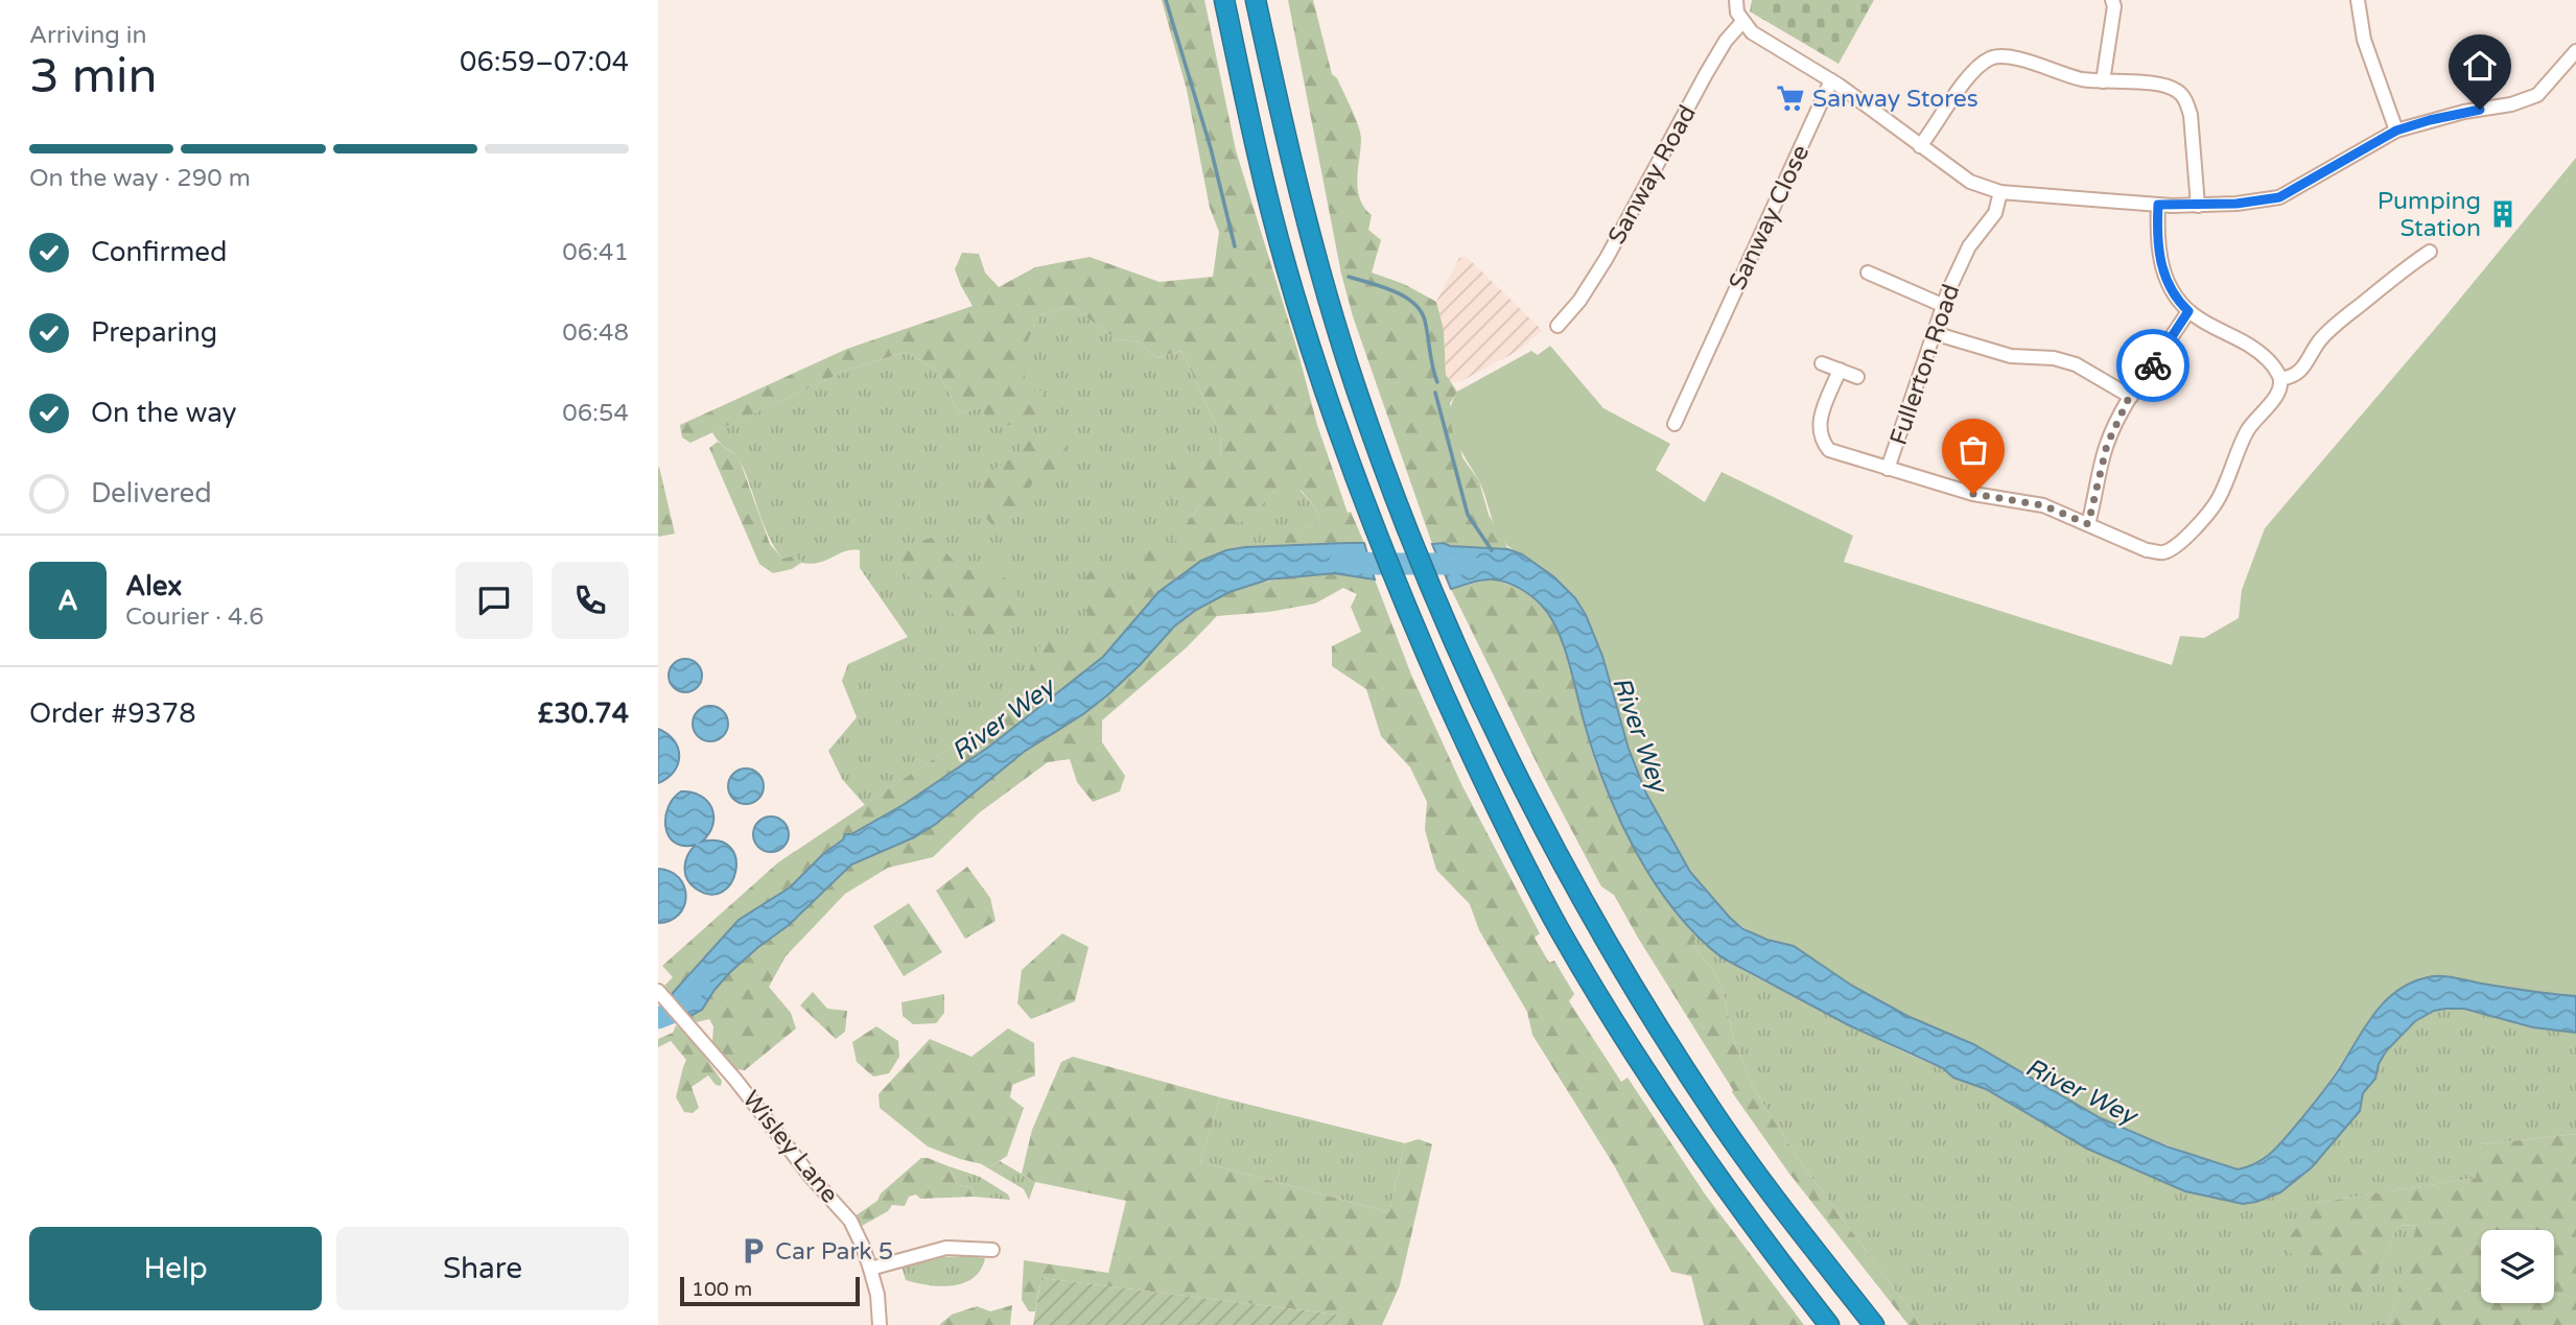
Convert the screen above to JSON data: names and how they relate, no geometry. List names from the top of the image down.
{
  "streets": {
    "street": [
      "Sanway Road",
      "Sanway Close",
      "Fullerton Road",
      "Wisley Lane"
    ]
  },
  "water": ["River Wey"],
  "places": {
    "supermarket": ["Sanway Stores"],
    "building": ["Pumping Station"],
    "parking": ["Car Park 5"]
  },
  "scale_bar": "100 m",
  "page": {
    "heading": ["3 min", "Arriving in", "06:59–07:04"],
    "panel": [
      "Alex",
      "Courier · 4.6",
      "Order #9378",
      "£30.74"
    ],
    "bar": "On the way · 290 m",
    "list": [
      ["Confirmed", "06:41"],
      ["Preparing", "06:48"],
      ["On the way", "06:54"],
      "Delivered"
    ],
    "round": "A",
    "buttons": ["Help", "Share"],
    "scale": "100 m"
  }
}
